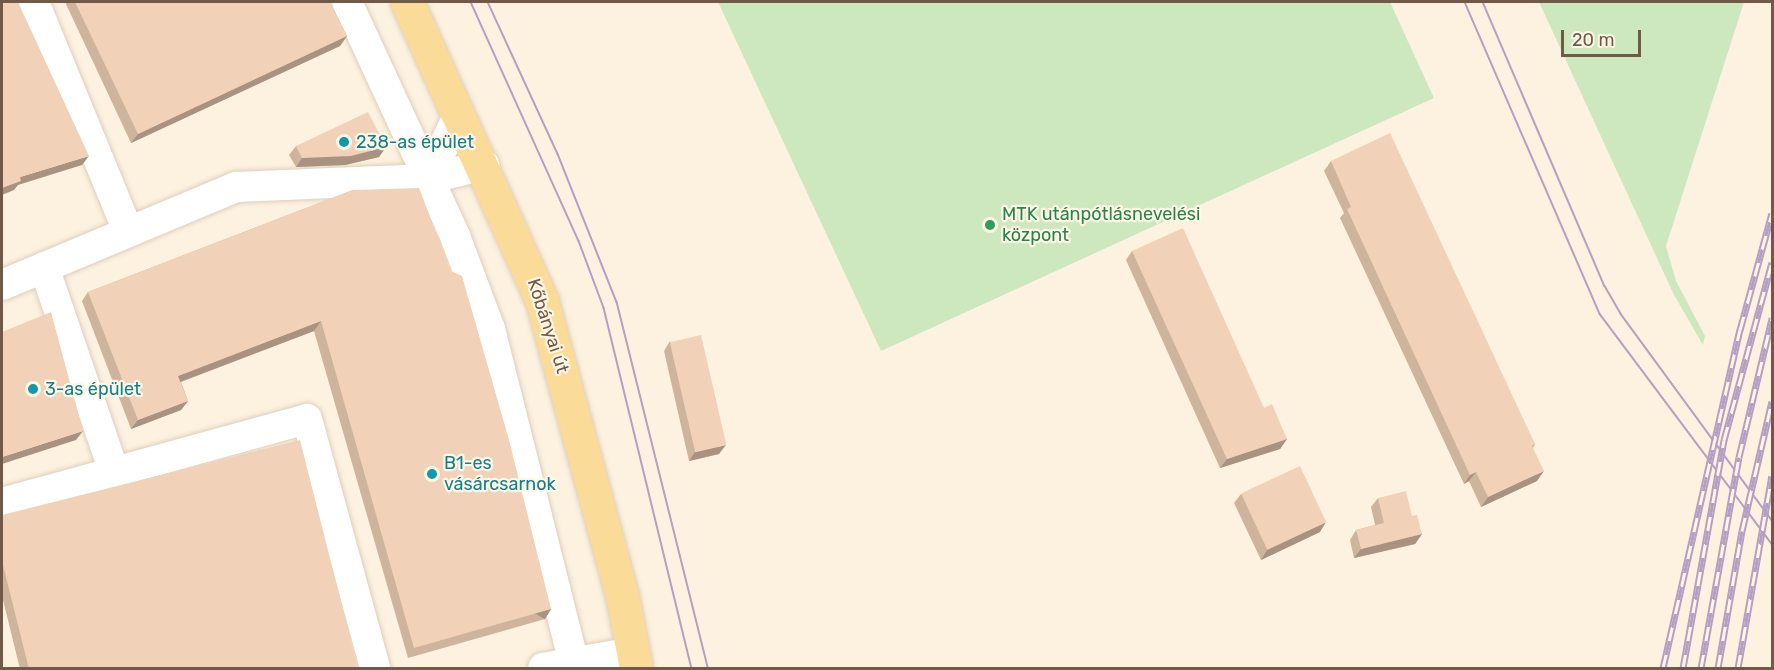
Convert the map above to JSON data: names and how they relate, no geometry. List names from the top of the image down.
{
  "streets": {
    "main road": ["Kőbányai út"]
  },
  "places": [
    "238-as épület",
    "MTK utánpótlásnevelési központ",
    "3-as épület",
    "B1-es vásárcsarnok"
  ],
  "scale_bar": "20 m"
}
